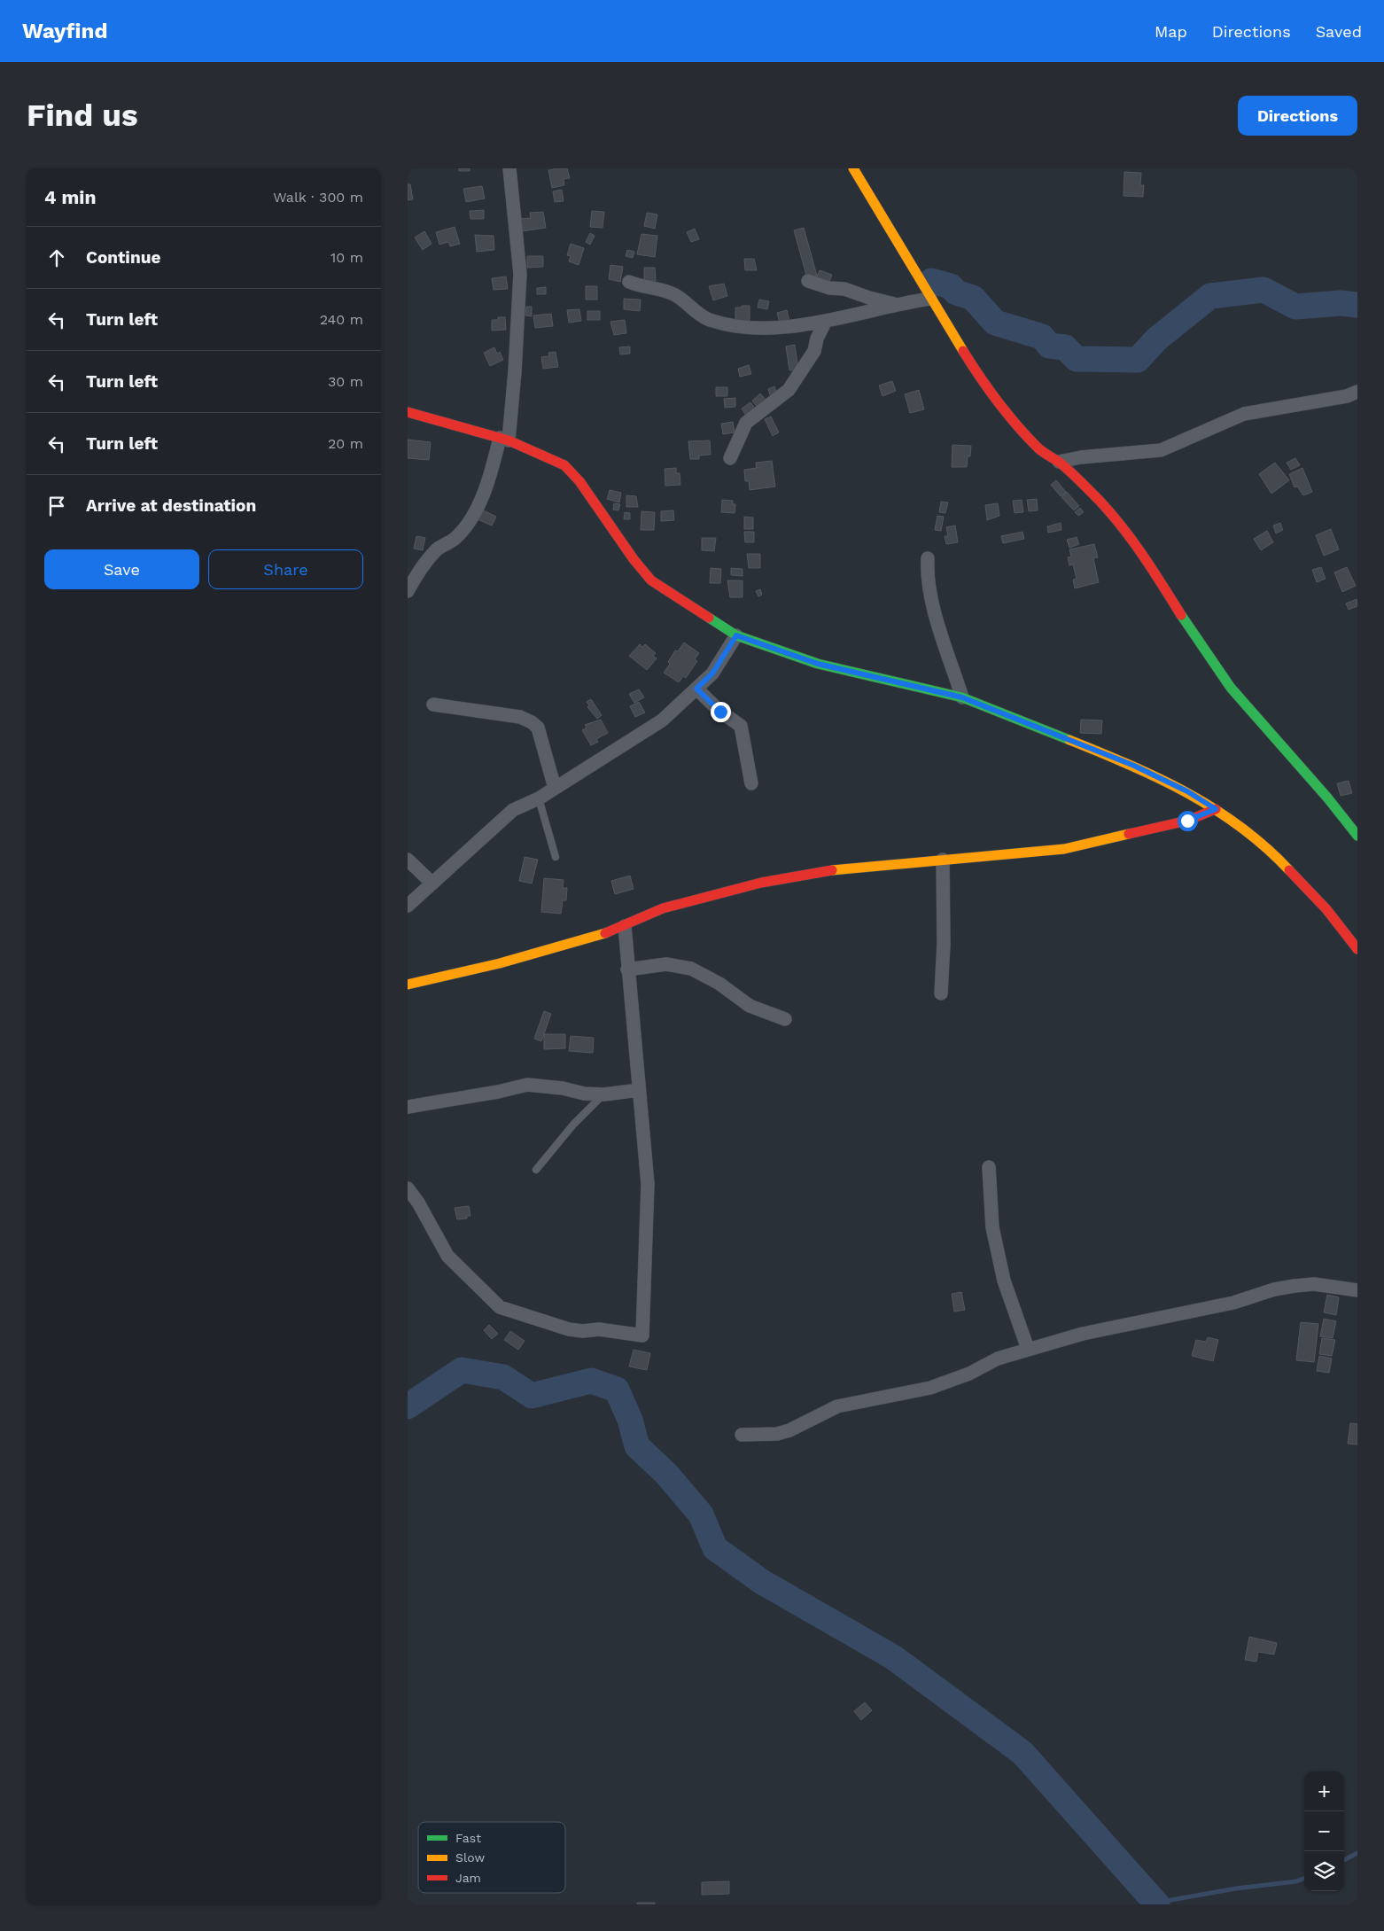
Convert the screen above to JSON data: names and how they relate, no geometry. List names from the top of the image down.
{
  "legend": ["Fast", "Slow", "Jam"],
  "page": {
    "header": "Wayfind",
    "nav": ["Map", "Directions", "Saved"],
    "buttons": [
      "Directions",
      ["Save", "Share"]
    ],
    "title": "Find us",
    "heading": ["4 min", "Walk · 300 m"],
    "list": [
      ["Continue", "10 m"],
      ["Turn left", "240 m"],
      ["Turn left", "30 m"],
      ["Turn left", "20 m"],
      "Arrive at destination"
    ],
    "map_buttons": ["+", "−"]
  }
}
